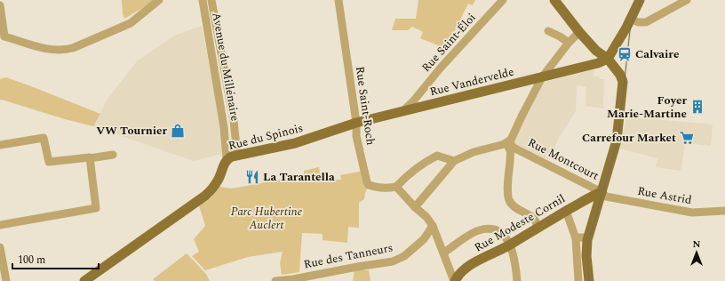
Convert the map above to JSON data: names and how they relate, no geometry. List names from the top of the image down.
{
  "streets": {
    "main road": ["Rue Vandervelde", "Rue du Spinois", "Rue Modeste Cornil"],
    "street": [
      "Rue Saint-Éloi",
      "Avenue du Millénaire",
      "Rue Saint-Roch",
      "Rue Montcourt",
      "Rue Astrid",
      "Rue des Tanneurs"
    ]
  },
  "crossings": [
    ["Rue Saint-Éloi", "Rue Vandervelde"],
    ["Avenue du Millénaire", "Rue du Spinois"],
    ["Rue Vandervelde", "Rue Saint-Roch"],
    ["Rue Vandervelde", "Rue du Spinois"],
    ["Rue Saint-Roch", "Rue du Spinois"],
    ["Rue Montcourt", "Rue Astrid"],
    ["Rue Montcourt", "Rue Modeste Cornil"],
    ["Rue Astrid", "Rue Modeste Cornil"]
  ],
  "parks": ["Parc Hubertine Auclert"],
  "places": {
    "station": ["Calvaire"],
    "building": ["Foyer Marie-Martine"],
    "shop": ["VW Tournier"],
    "supermarket": ["Carrefour Market"],
    "restaurant": ["La Tarantella"]
  },
  "scale_bar": "100 m",
  "north": "top"
}
